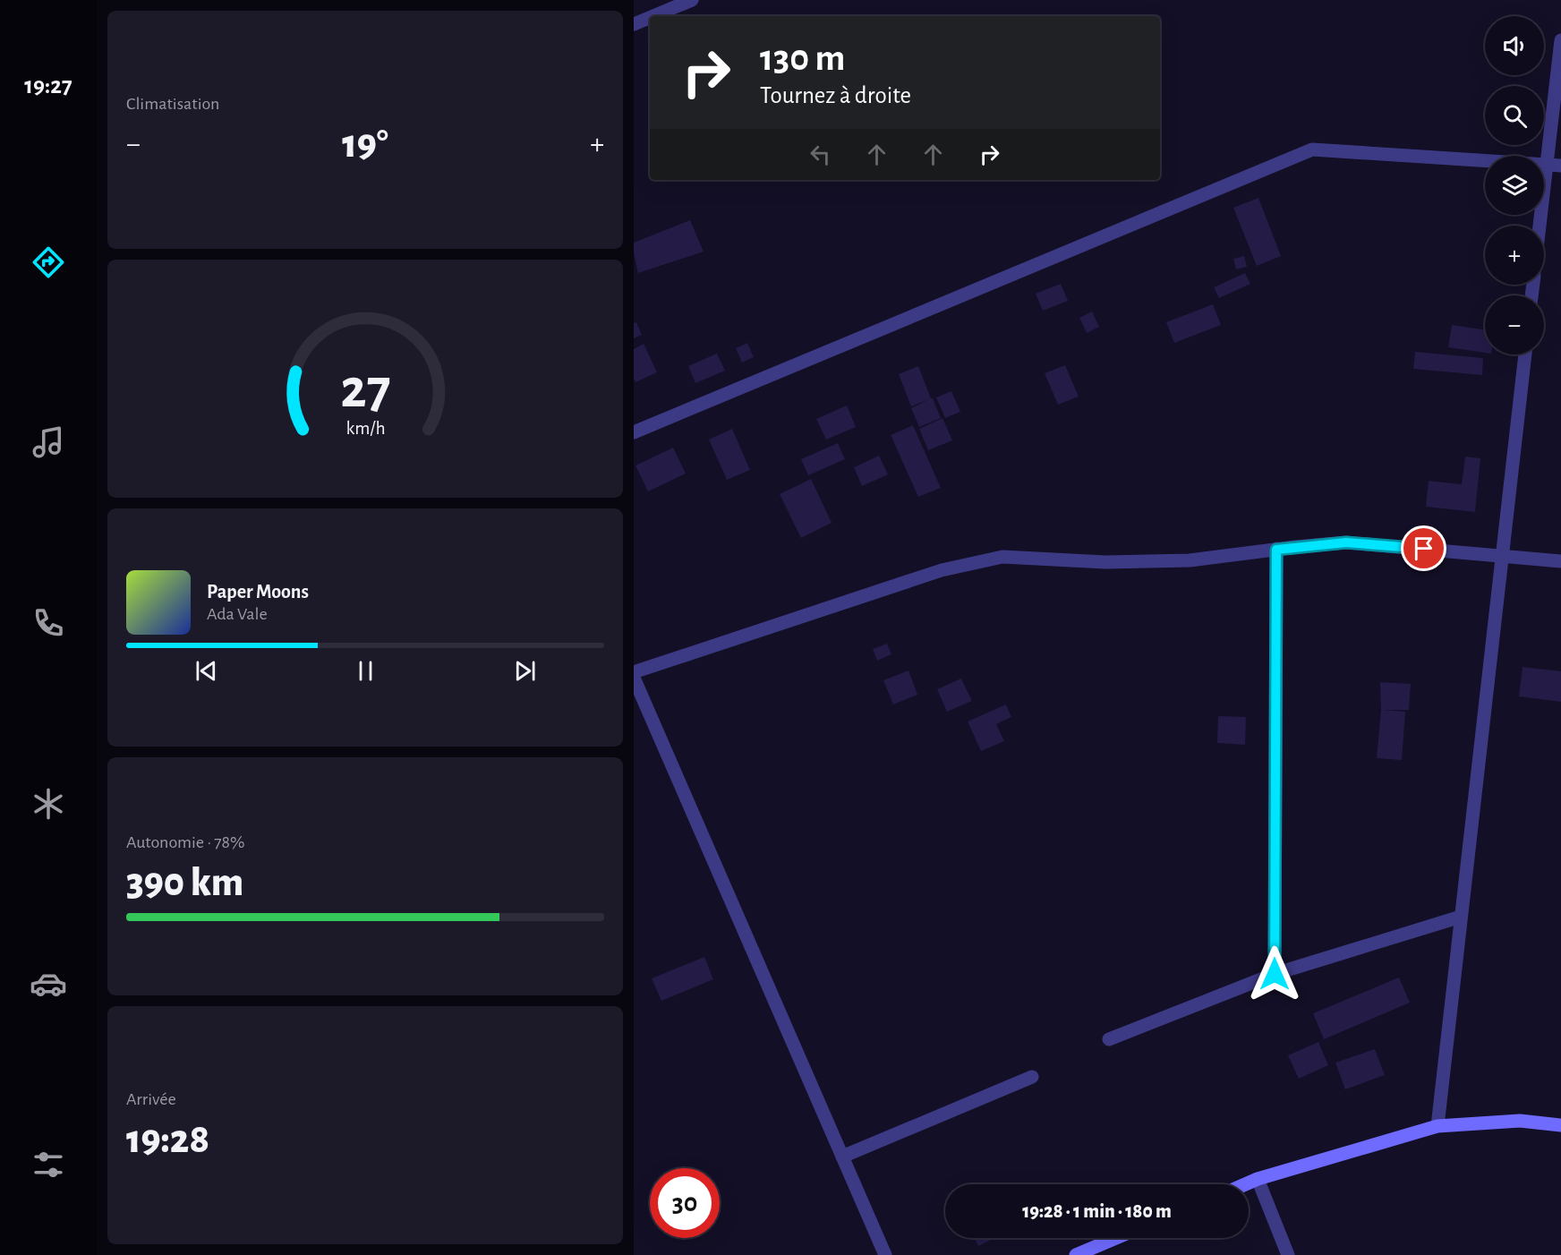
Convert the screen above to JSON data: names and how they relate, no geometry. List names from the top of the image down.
{
  "page": {
    "tabs": "19:27",
    "tile": [
      "Climatisation",
      ["Autonomie · 78%", "390 km"],
      ["Arrivée", "19:28"]
    ],
    "map_buttons": ["+", "−"],
    "turn": ["130 m", "Tournez à droite"],
    "heat": ["−", "19°", "+"],
    "song": ["Paper Moons", "Ada Vale"],
    "limit": "30",
    "trip": "19:28 · 1 min · 180 m",
    "gauge": ["27", "km/h"]
  }
}
